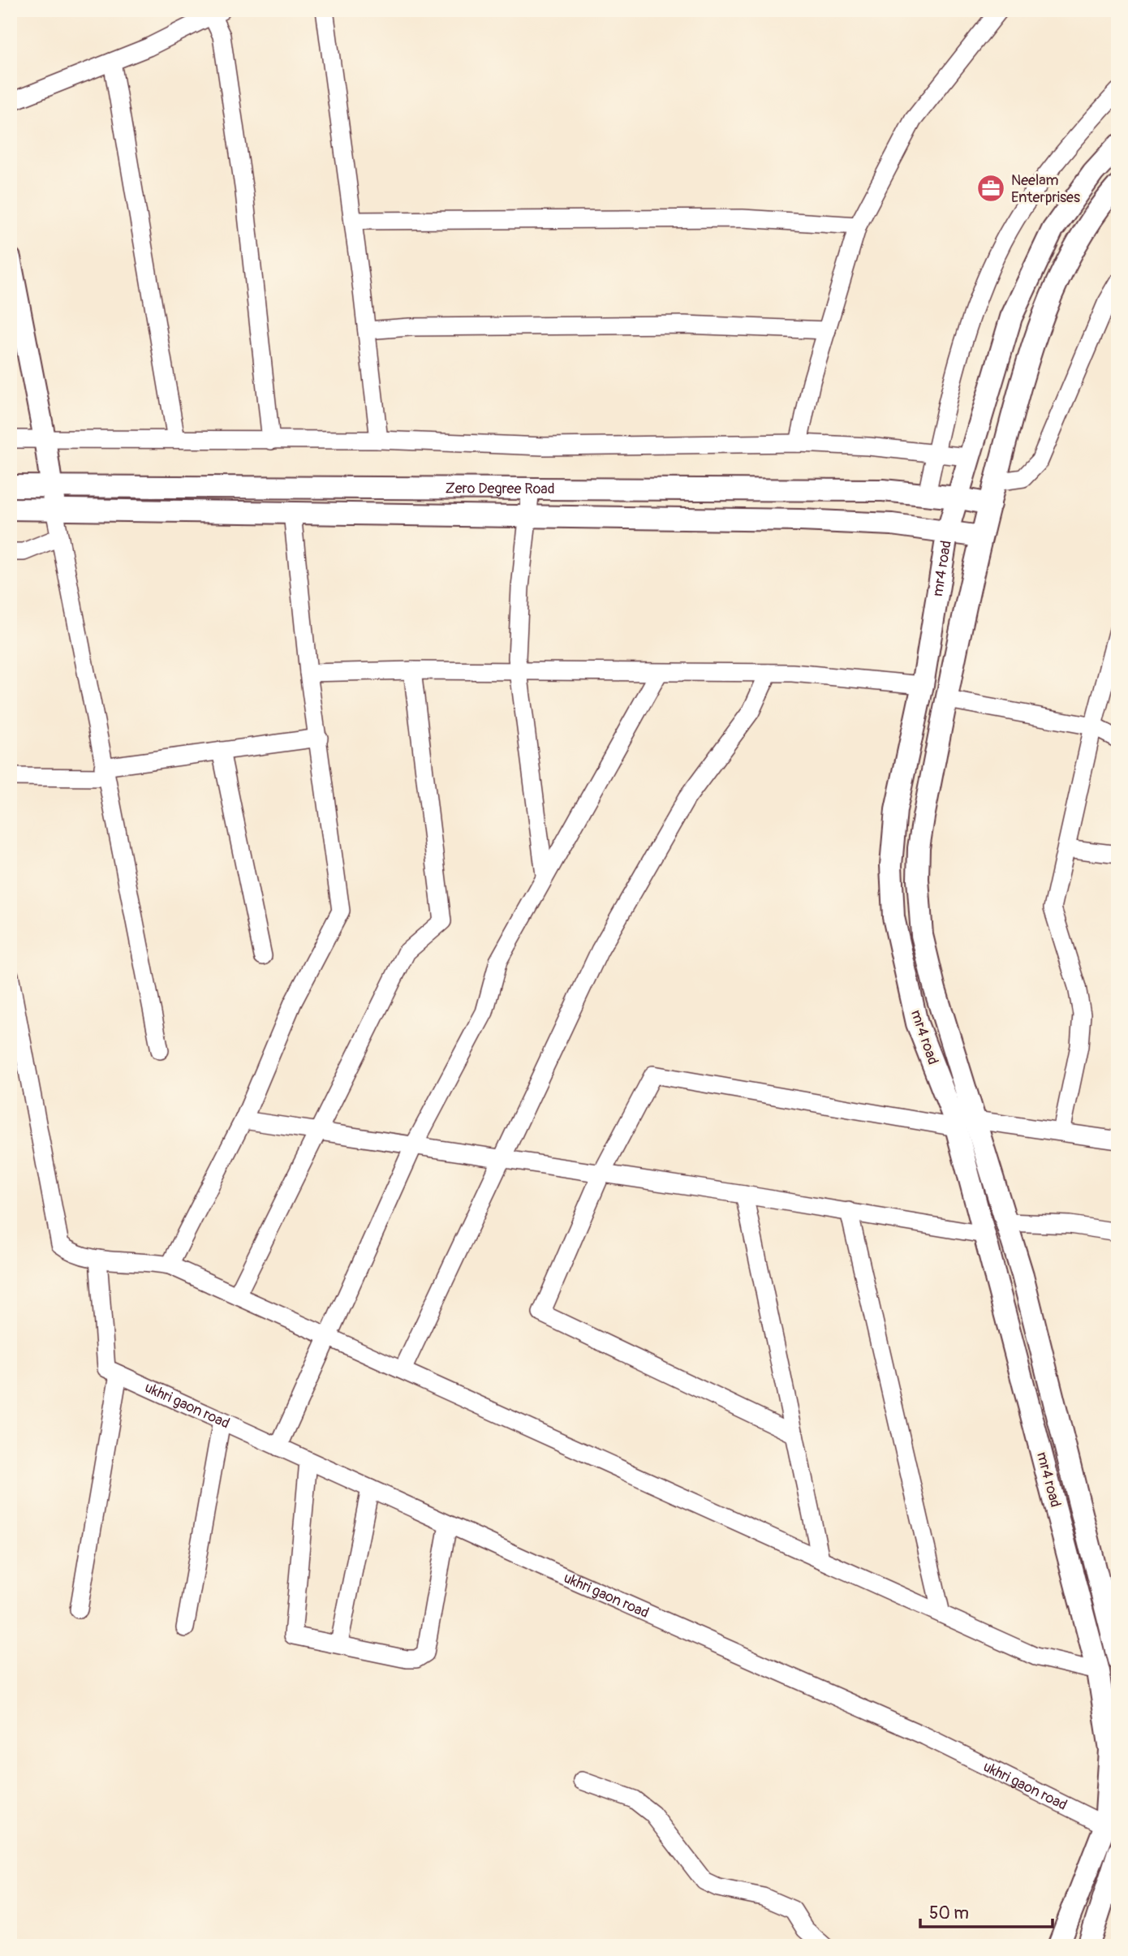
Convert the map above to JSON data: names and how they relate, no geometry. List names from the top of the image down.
{
  "streets": {
    "street": ["Zero Degree Road", "mr4 road", "ukhri gaon road"]
  },
  "crossings": [
    ["Zero Degree Road", "mr4 road"],
    ["mr4 road", "ukhri gaon road"]
  ],
  "places": {
    "office": ["Neelam Enterprises"]
  },
  "scale_bar": "50 m"
}
